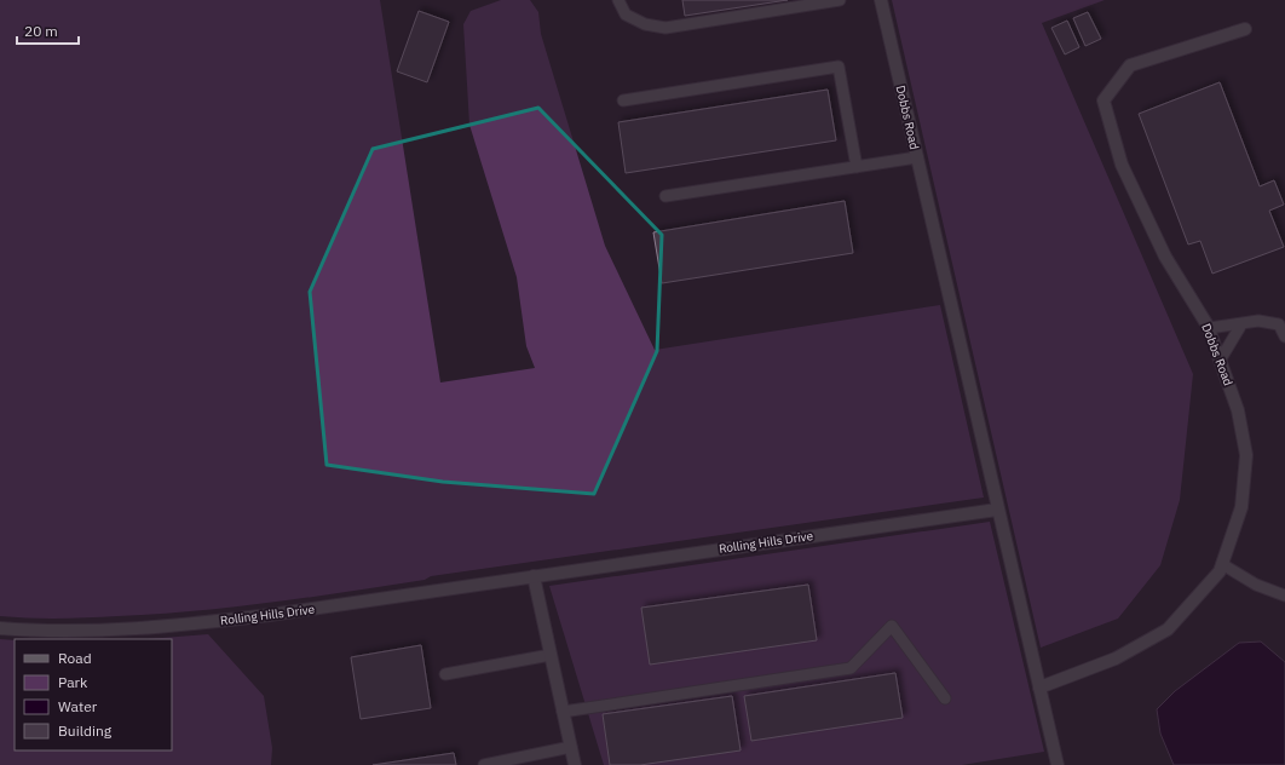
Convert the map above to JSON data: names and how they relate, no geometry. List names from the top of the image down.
{
  "streets": {
    "street": ["Dobbs Road", "Rolling Hills Drive"]
  },
  "crossings": [
    ["Dobbs Road", "Rolling Hills Drive"]
  ],
  "legend": [
    "Road",
    "Park",
    "Water",
    "Building"
  ],
  "scale_bar": "20 m"
}
